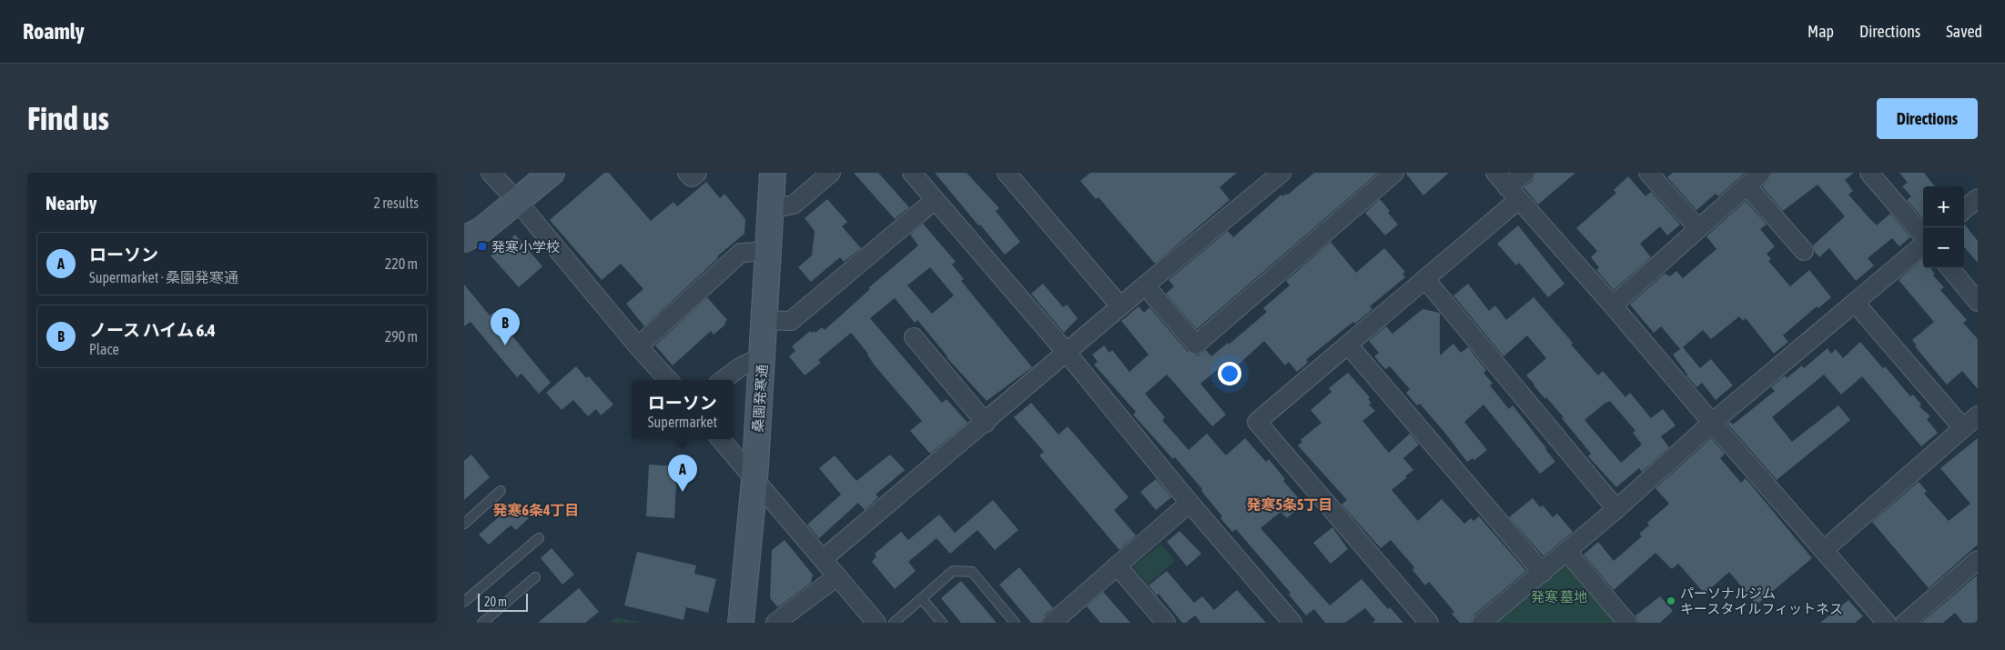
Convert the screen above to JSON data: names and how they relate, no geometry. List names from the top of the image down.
{
  "streets": {
    "street": ["桑園発寒通"]
  },
  "districts": ["発寒5条5丁目", "発寒6条4丁目"],
  "parks": ["発寒 墓地"],
  "places": {
    "transit": ["発寒小学校"],
    "other": ["パーソナルジム キースタイルフィットネス"]
  },
  "scale_bar": "20 m",
  "page": {
    "header": "Roamly",
    "nav": ["Map", "Directions", "Saved"],
    "buttons": "Directions",
    "title": "Find us",
    "heading": ["Nearby", "2 results"],
    "map_buttons": ["+", "−"],
    "list": [
      {
        "mark": "A",
        "name": "ローソン",
        "note": "Supermarket · 桑園発寒通",
        "value": "220 m"
      },
      {
        "mark": "B",
        "name": "ノース ハイム 6.4",
        "note": "Place",
        "value": "290 m"
      }
    ],
    "pins": ["B", "A"],
    "popup": ["ローソン", "Supermarket"],
    "scale": "20 m"
  }
}
